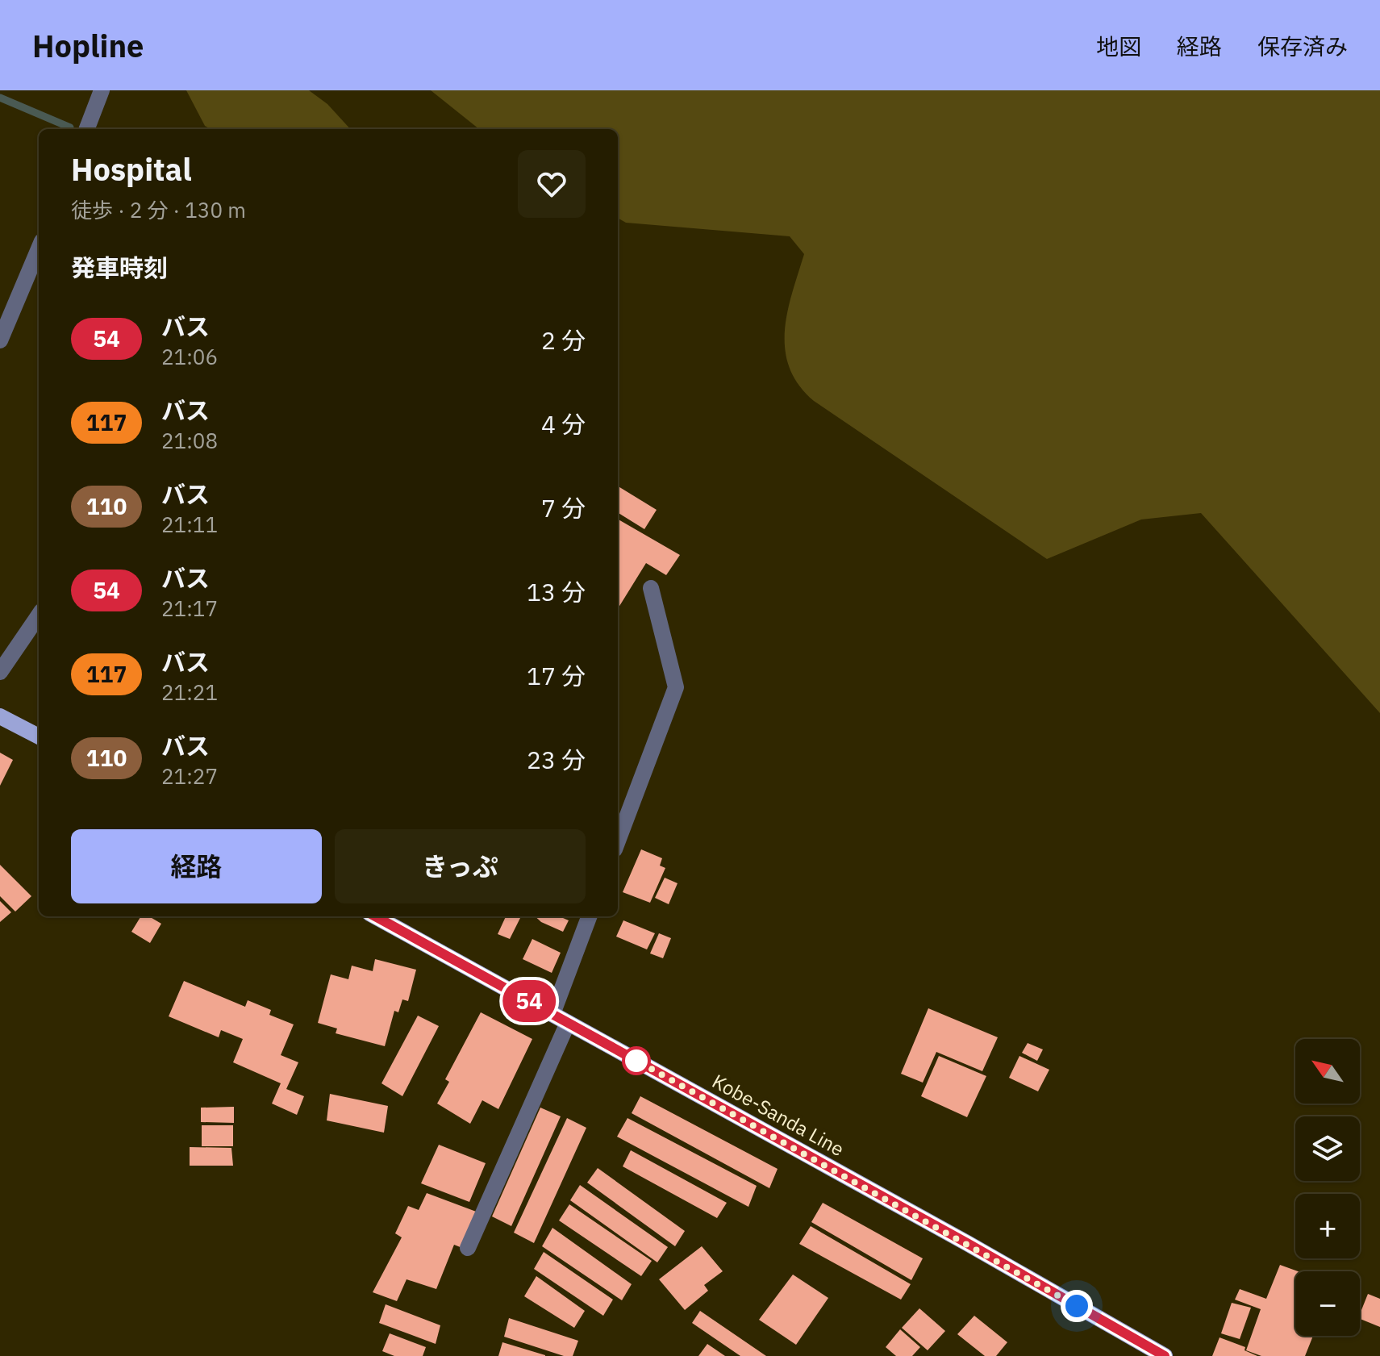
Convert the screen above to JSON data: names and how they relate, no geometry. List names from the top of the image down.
{
  "streets": {
    "main road": ["Kobe-Sanda Line"]
  },
  "lines": ["bus line 54"],
  "north": "top left",
  "page": {
    "header": "Hopline",
    "nav": ["地図", "経路", "保存済み"],
    "on_map": "54",
    "heading": [
      ["Hospital", "徒歩 · 2 分 · 130 m"],
      "発車時刻"
    ],
    "list": [
      {
        "mark": "54",
        "name": "バス",
        "note": "21:06",
        "value": "2 分"
      },
      {
        "mark": "117",
        "name": "バス",
        "note": "21:08",
        "value": "4 分"
      },
      {
        "mark": "110",
        "name": "バス",
        "note": "21:11",
        "value": "7 分"
      },
      {
        "mark": "54",
        "name": "バス",
        "note": "21:17",
        "value": "13 分"
      },
      {
        "mark": "117",
        "name": "バス",
        "note": "21:21",
        "value": "17 分"
      },
      {
        "mark": "110",
        "name": "バス",
        "note": "21:27",
        "value": "23 分"
      }
    ],
    "buttons": ["経路", "きっぷ"],
    "map_buttons": ["+", "−"]
  }
}
